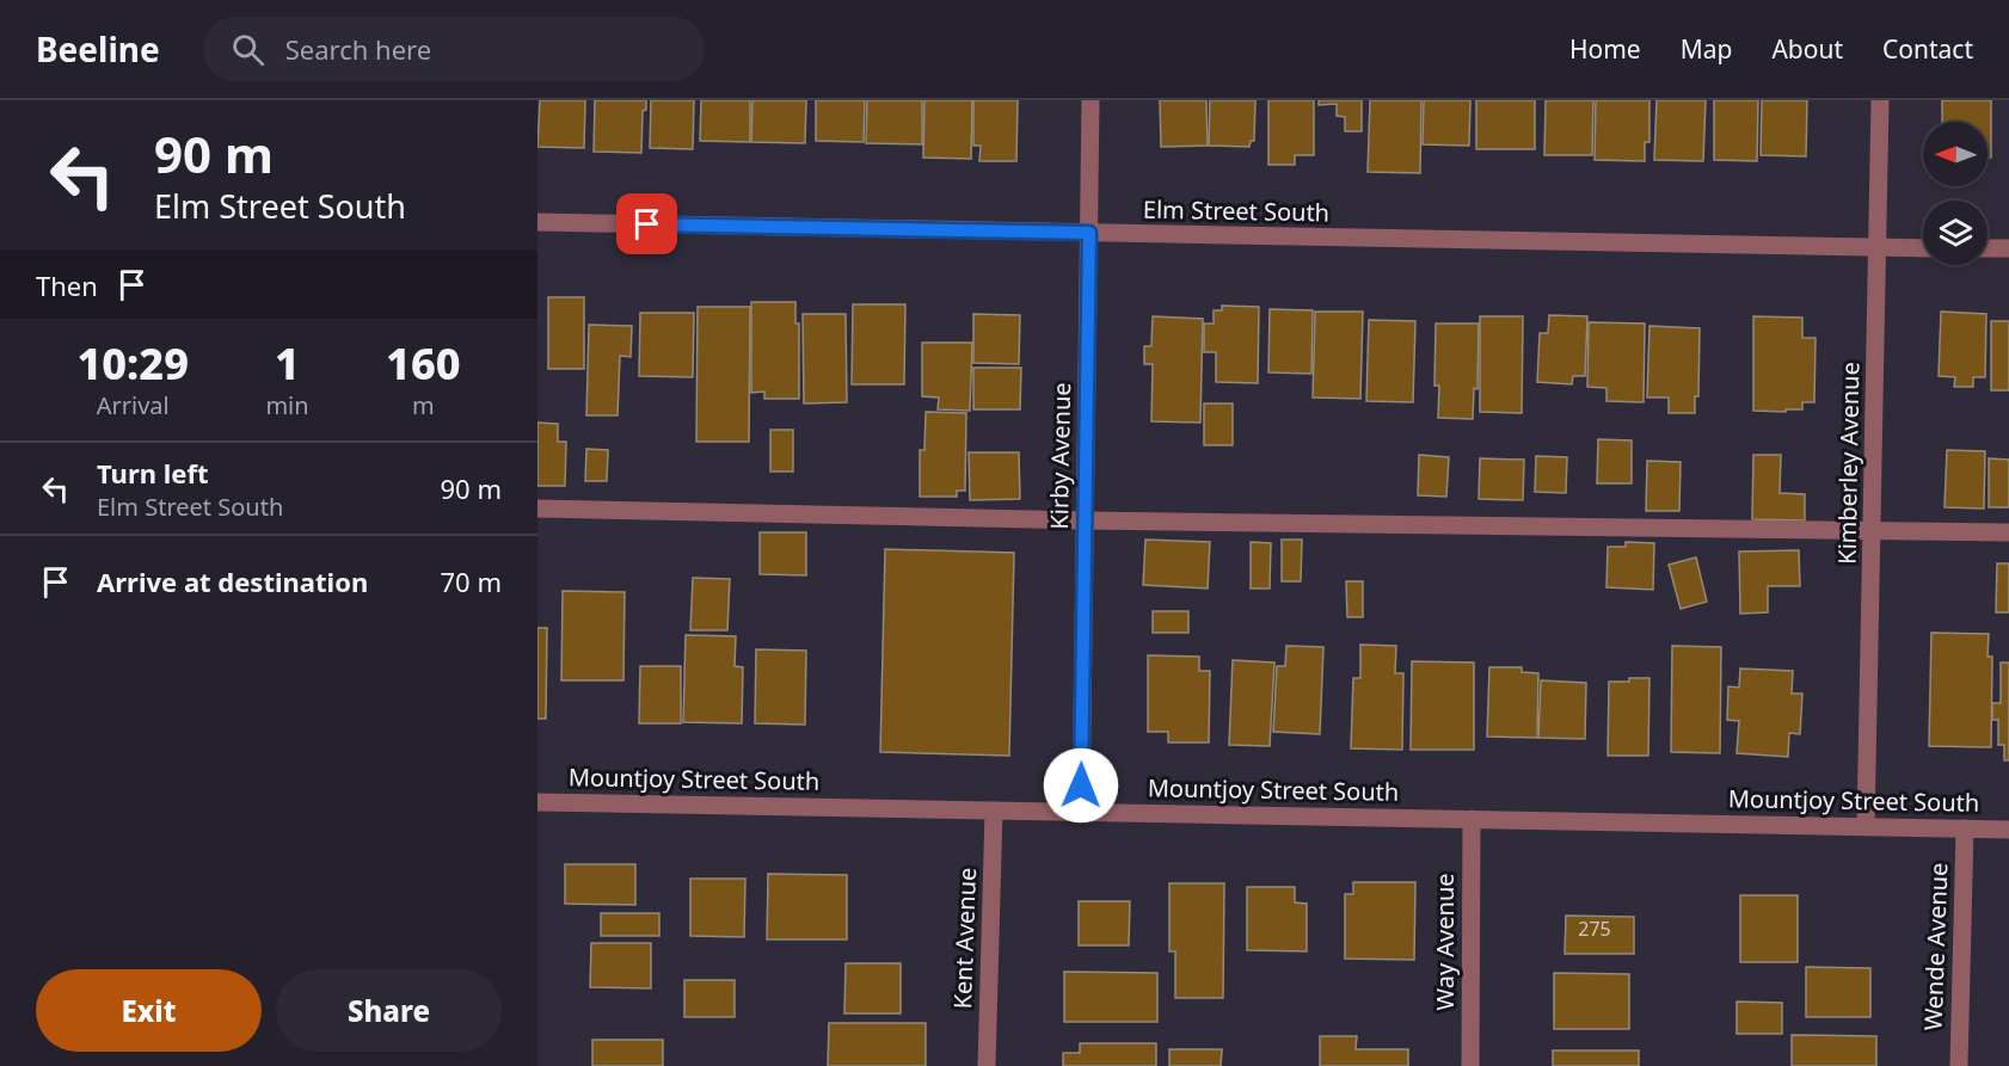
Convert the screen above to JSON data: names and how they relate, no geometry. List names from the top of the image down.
{
  "streets": {
    "street": [
      "Elm Street South",
      "Kirby Avenue",
      "Kimberley Avenue",
      "Mountjoy Street South",
      "Kent Avenue",
      "Way Avenue",
      "Wende Avenue"
    ]
  },
  "crossings": [
    ["Elm Street South", "Kirby Avenue"],
    ["Elm Street South", "Kimberley Avenue"],
    ["Kirby Avenue", "Mountjoy Street South"],
    ["Kimberley Avenue", "Mountjoy Street South"],
    ["Mountjoy Street South", "Kent Avenue"],
    ["Mountjoy Street South", "Way Avenue"],
    ["Mountjoy Street South", "Wende Avenue"]
  ],
  "house_numbers": ["275"],
  "north": "left",
  "page": {
    "header": "Beeline",
    "search": "Search here",
    "nav": [
      "Home",
      "Map",
      "About",
      "Contact"
    ],
    "turn": ["90 m", "Elm Street South"],
    "then": "Then",
    "eta": [
      "10:29",
      "Arrival",
      "1",
      "min",
      "160",
      "m"
    ],
    "list": [
      {
        "name": "Turn left",
        "note": "Elm Street South",
        "value": "90 m"
      },
      {
        "name": "Arrive at destination",
        "value": "70 m"
      }
    ],
    "buttons": ["Exit", "Share"]
  }
}
